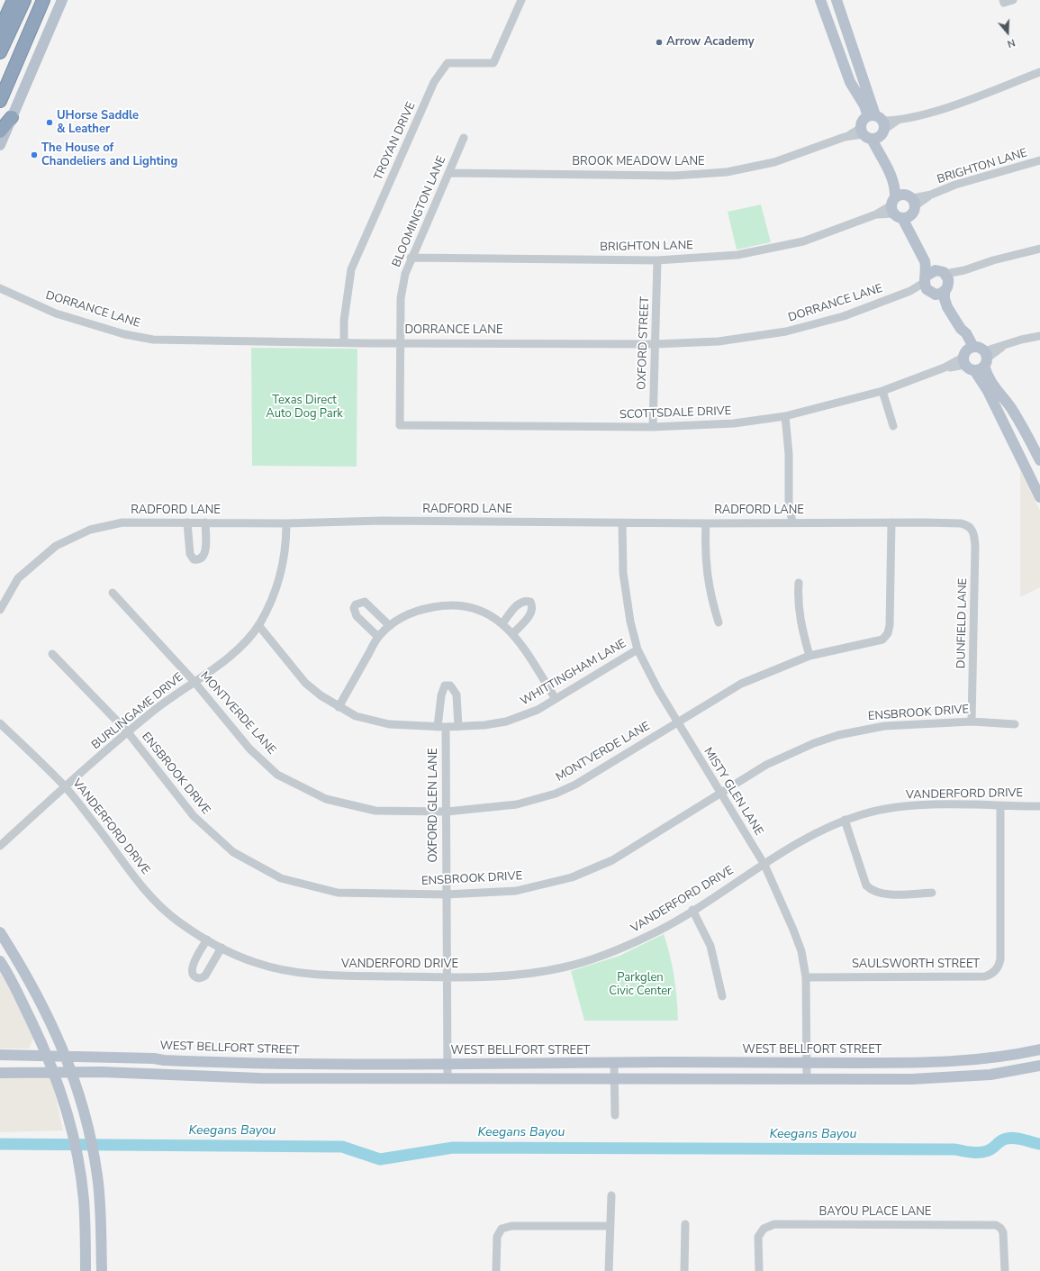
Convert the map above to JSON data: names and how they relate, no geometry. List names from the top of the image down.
{
  "streets": {
    "main road": ["WEST BELLFORT STREET"],
    "street": [
      "TROYAN DRIVE",
      "BROOK MEADOW LANE",
      "BRIGHTON LANE",
      "BLOOMINGTON LANE",
      "DORRANCE LANE",
      "OXFORD STREET",
      "SCOTTSDALE DRIVE",
      "RADFORD LANE",
      "DUNFIELD LANE",
      "WHITTINGHAM LANE",
      "BURLINGAME DRIVE",
      "MONTVERDE LANE",
      "ENSBROOK DRIVE",
      "MISTY GLEN LANE",
      "VANDERFORD DRIVE",
      "OXFORD GLEN LANE",
      "SAULSWORTH STREET",
      "BAYOU PLACE LANE"
    ]
  },
  "crossings": [
    ["TROYAN DRIVE", "DORRANCE LANE"],
    ["BROOK MEADOW LANE", "BLOOMINGTON LANE"],
    ["BRIGHTON LANE", "BLOOMINGTON LANE"],
    ["BRIGHTON LANE", "OXFORD STREET"],
    ["BLOOMINGTON LANE", "DORRANCE LANE"],
    ["BLOOMINGTON LANE", "SCOTTSDALE DRIVE"],
    ["DORRANCE LANE", "OXFORD STREET"],
    ["OXFORD STREET", "SCOTTSDALE DRIVE"],
    ["RADFORD LANE", "DUNFIELD LANE"],
    ["RADFORD LANE", "BURLINGAME DRIVE"],
    ["RADFORD LANE", "MONTVERDE LANE"],
    ["RADFORD LANE", "MISTY GLEN LANE"],
    ["DUNFIELD LANE", "ENSBROOK DRIVE"],
    ["WHITTINGHAM LANE", "BURLINGAME DRIVE"],
    ["WHITTINGHAM LANE", "MISTY GLEN LANE"],
    ["WHITTINGHAM LANE", "OXFORD GLEN LANE"],
    ["BURLINGAME DRIVE", "MONTVERDE LANE"],
    ["BURLINGAME DRIVE", "ENSBROOK DRIVE"],
    ["BURLINGAME DRIVE", "VANDERFORD DRIVE"],
    ["MONTVERDE LANE", "MISTY GLEN LANE"],
    ["MONTVERDE LANE", "OXFORD GLEN LANE"],
    ["ENSBROOK DRIVE", "MISTY GLEN LANE"],
    ["ENSBROOK DRIVE", "OXFORD GLEN LANE"],
    ["MISTY GLEN LANE", "VANDERFORD DRIVE"],
    ["MISTY GLEN LANE", "SAULSWORTH STREET"],
    ["MISTY GLEN LANE", "WEST BELLFORT STREET"],
    ["VANDERFORD DRIVE", "OXFORD GLEN LANE"],
    ["VANDERFORD DRIVE", "SAULSWORTH STREET"],
    ["OXFORD GLEN LANE", "WEST BELLFORT STREET"]
  ],
  "water": ["Keegans Bayou"],
  "parks": ["Texas Direct Auto Dog Park", "Parkglen Civic Center"],
  "places": ["Arrow Academy", "UHorse Saddle & Leather", "The House of Chandeliers and Lighting"],
  "north": "bottom"
}
